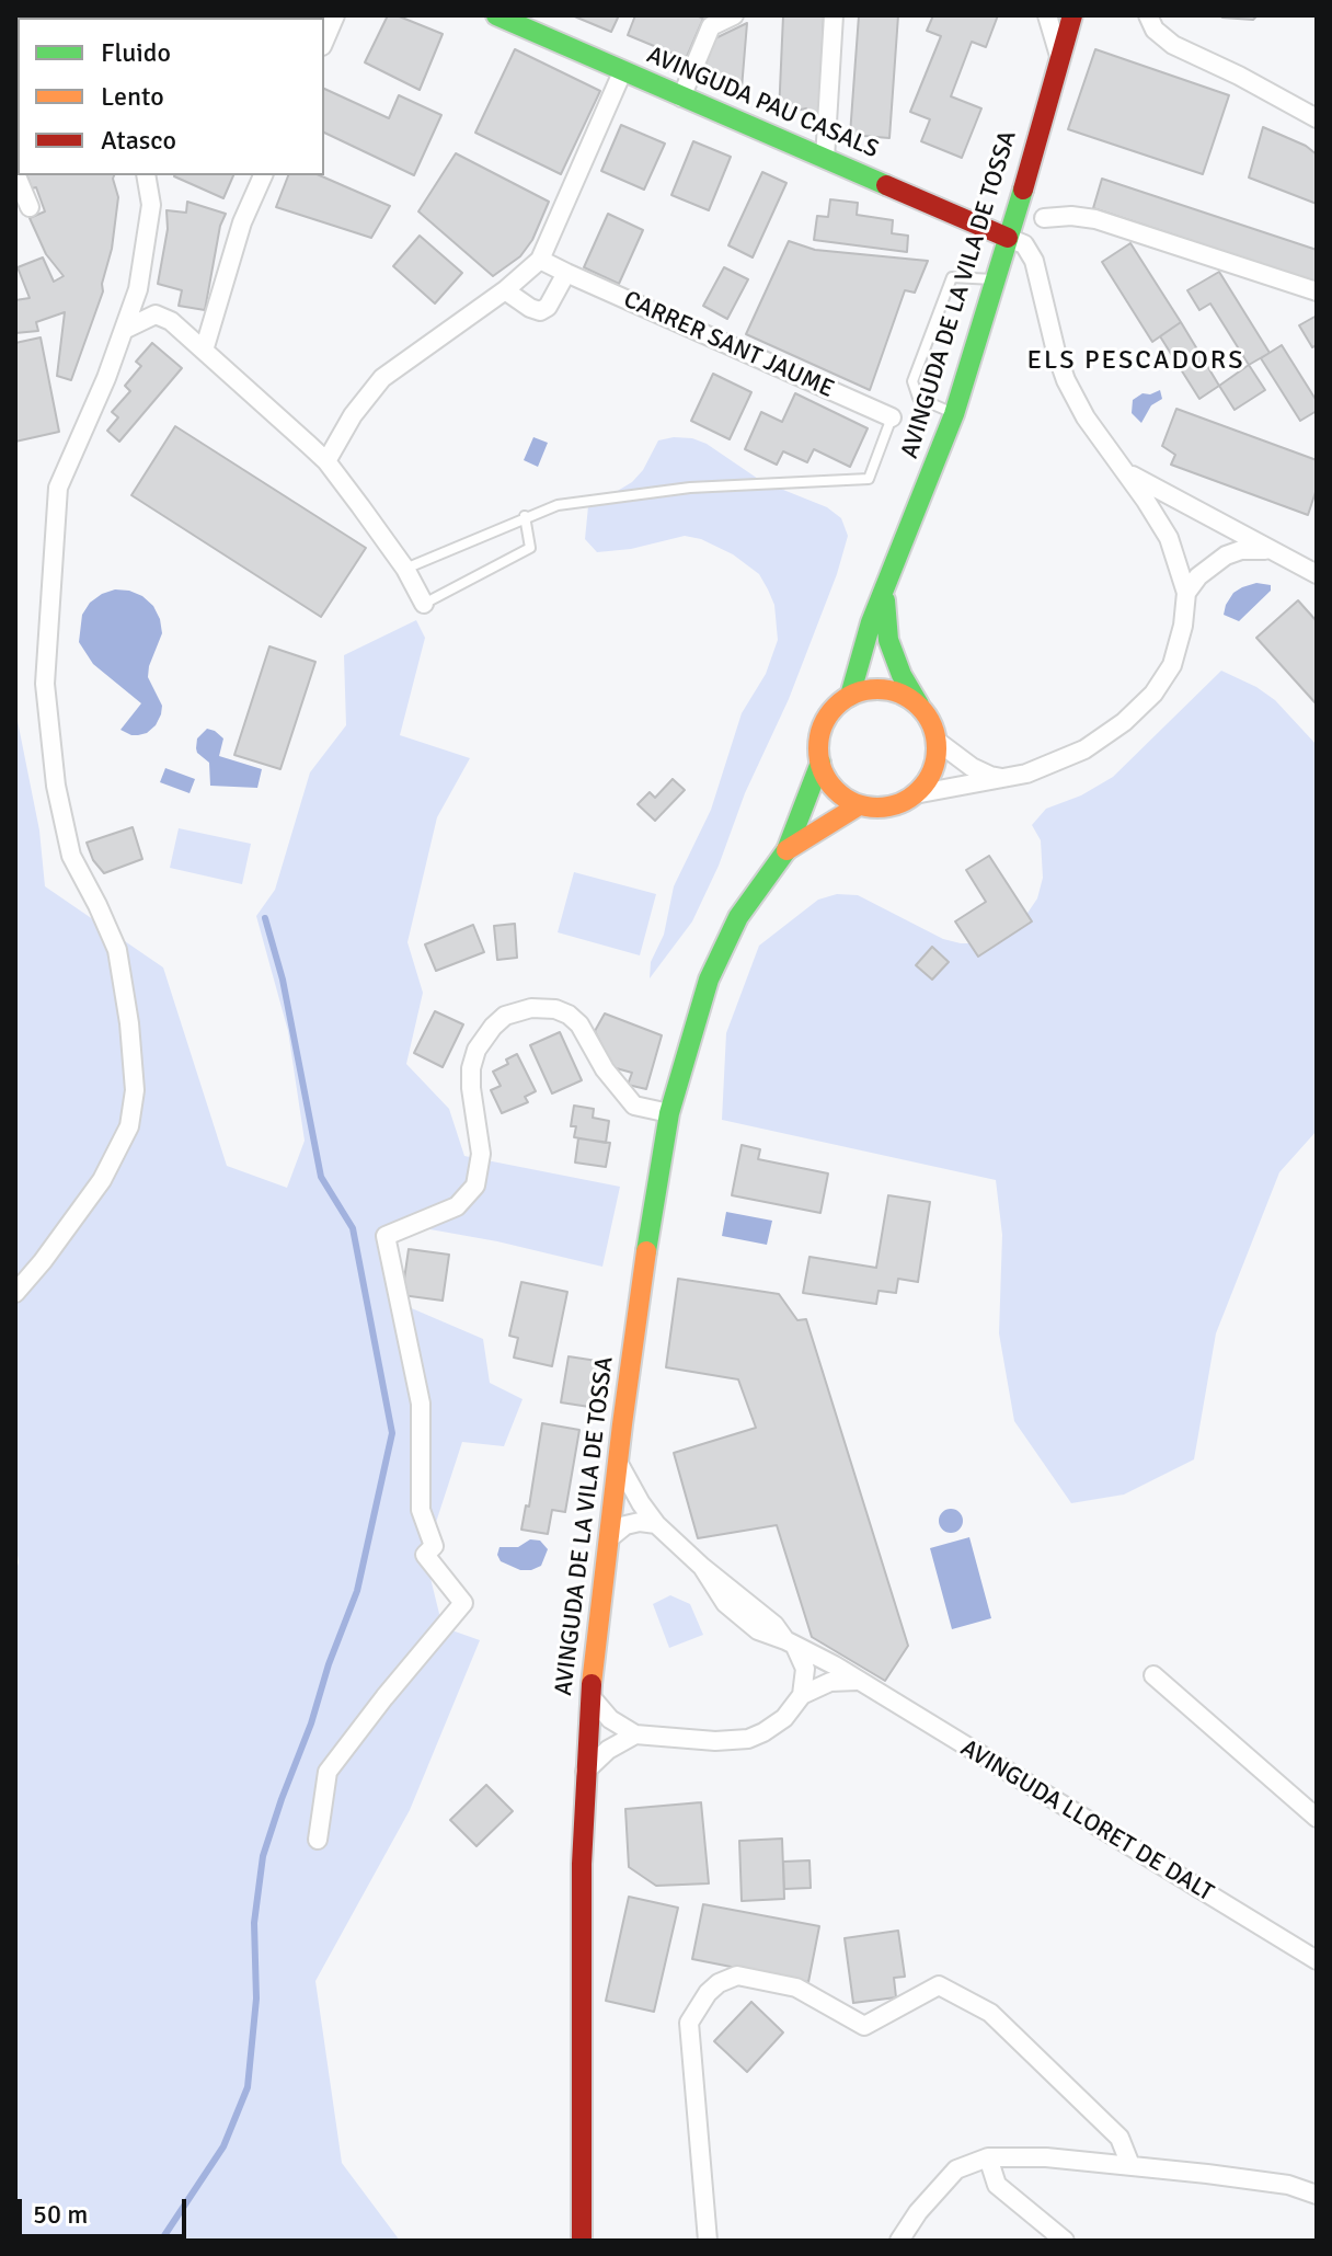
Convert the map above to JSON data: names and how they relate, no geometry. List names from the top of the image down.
{
  "streets": {
    "main road": ["AVINGUDA PAU CASALS", "AVINGUDA DE LA VILA DE TOSSA"],
    "street": ["CARRER SANT JAUME", "AVINGUDA LLORET DE DALT"]
  },
  "crossings": [
    ["AVINGUDA PAU CASALS", "AVINGUDA DE LA VILA DE TOSSA"],
    ["AVINGUDA DE LA VILA DE TOSSA", "AVINGUDA LLORET DE DALT"]
  ],
  "districts": ["ELS PESCADORS"],
  "legend": ["Fluido", "Lento", "Atasco"],
  "scale_bar": "50 m"
}
